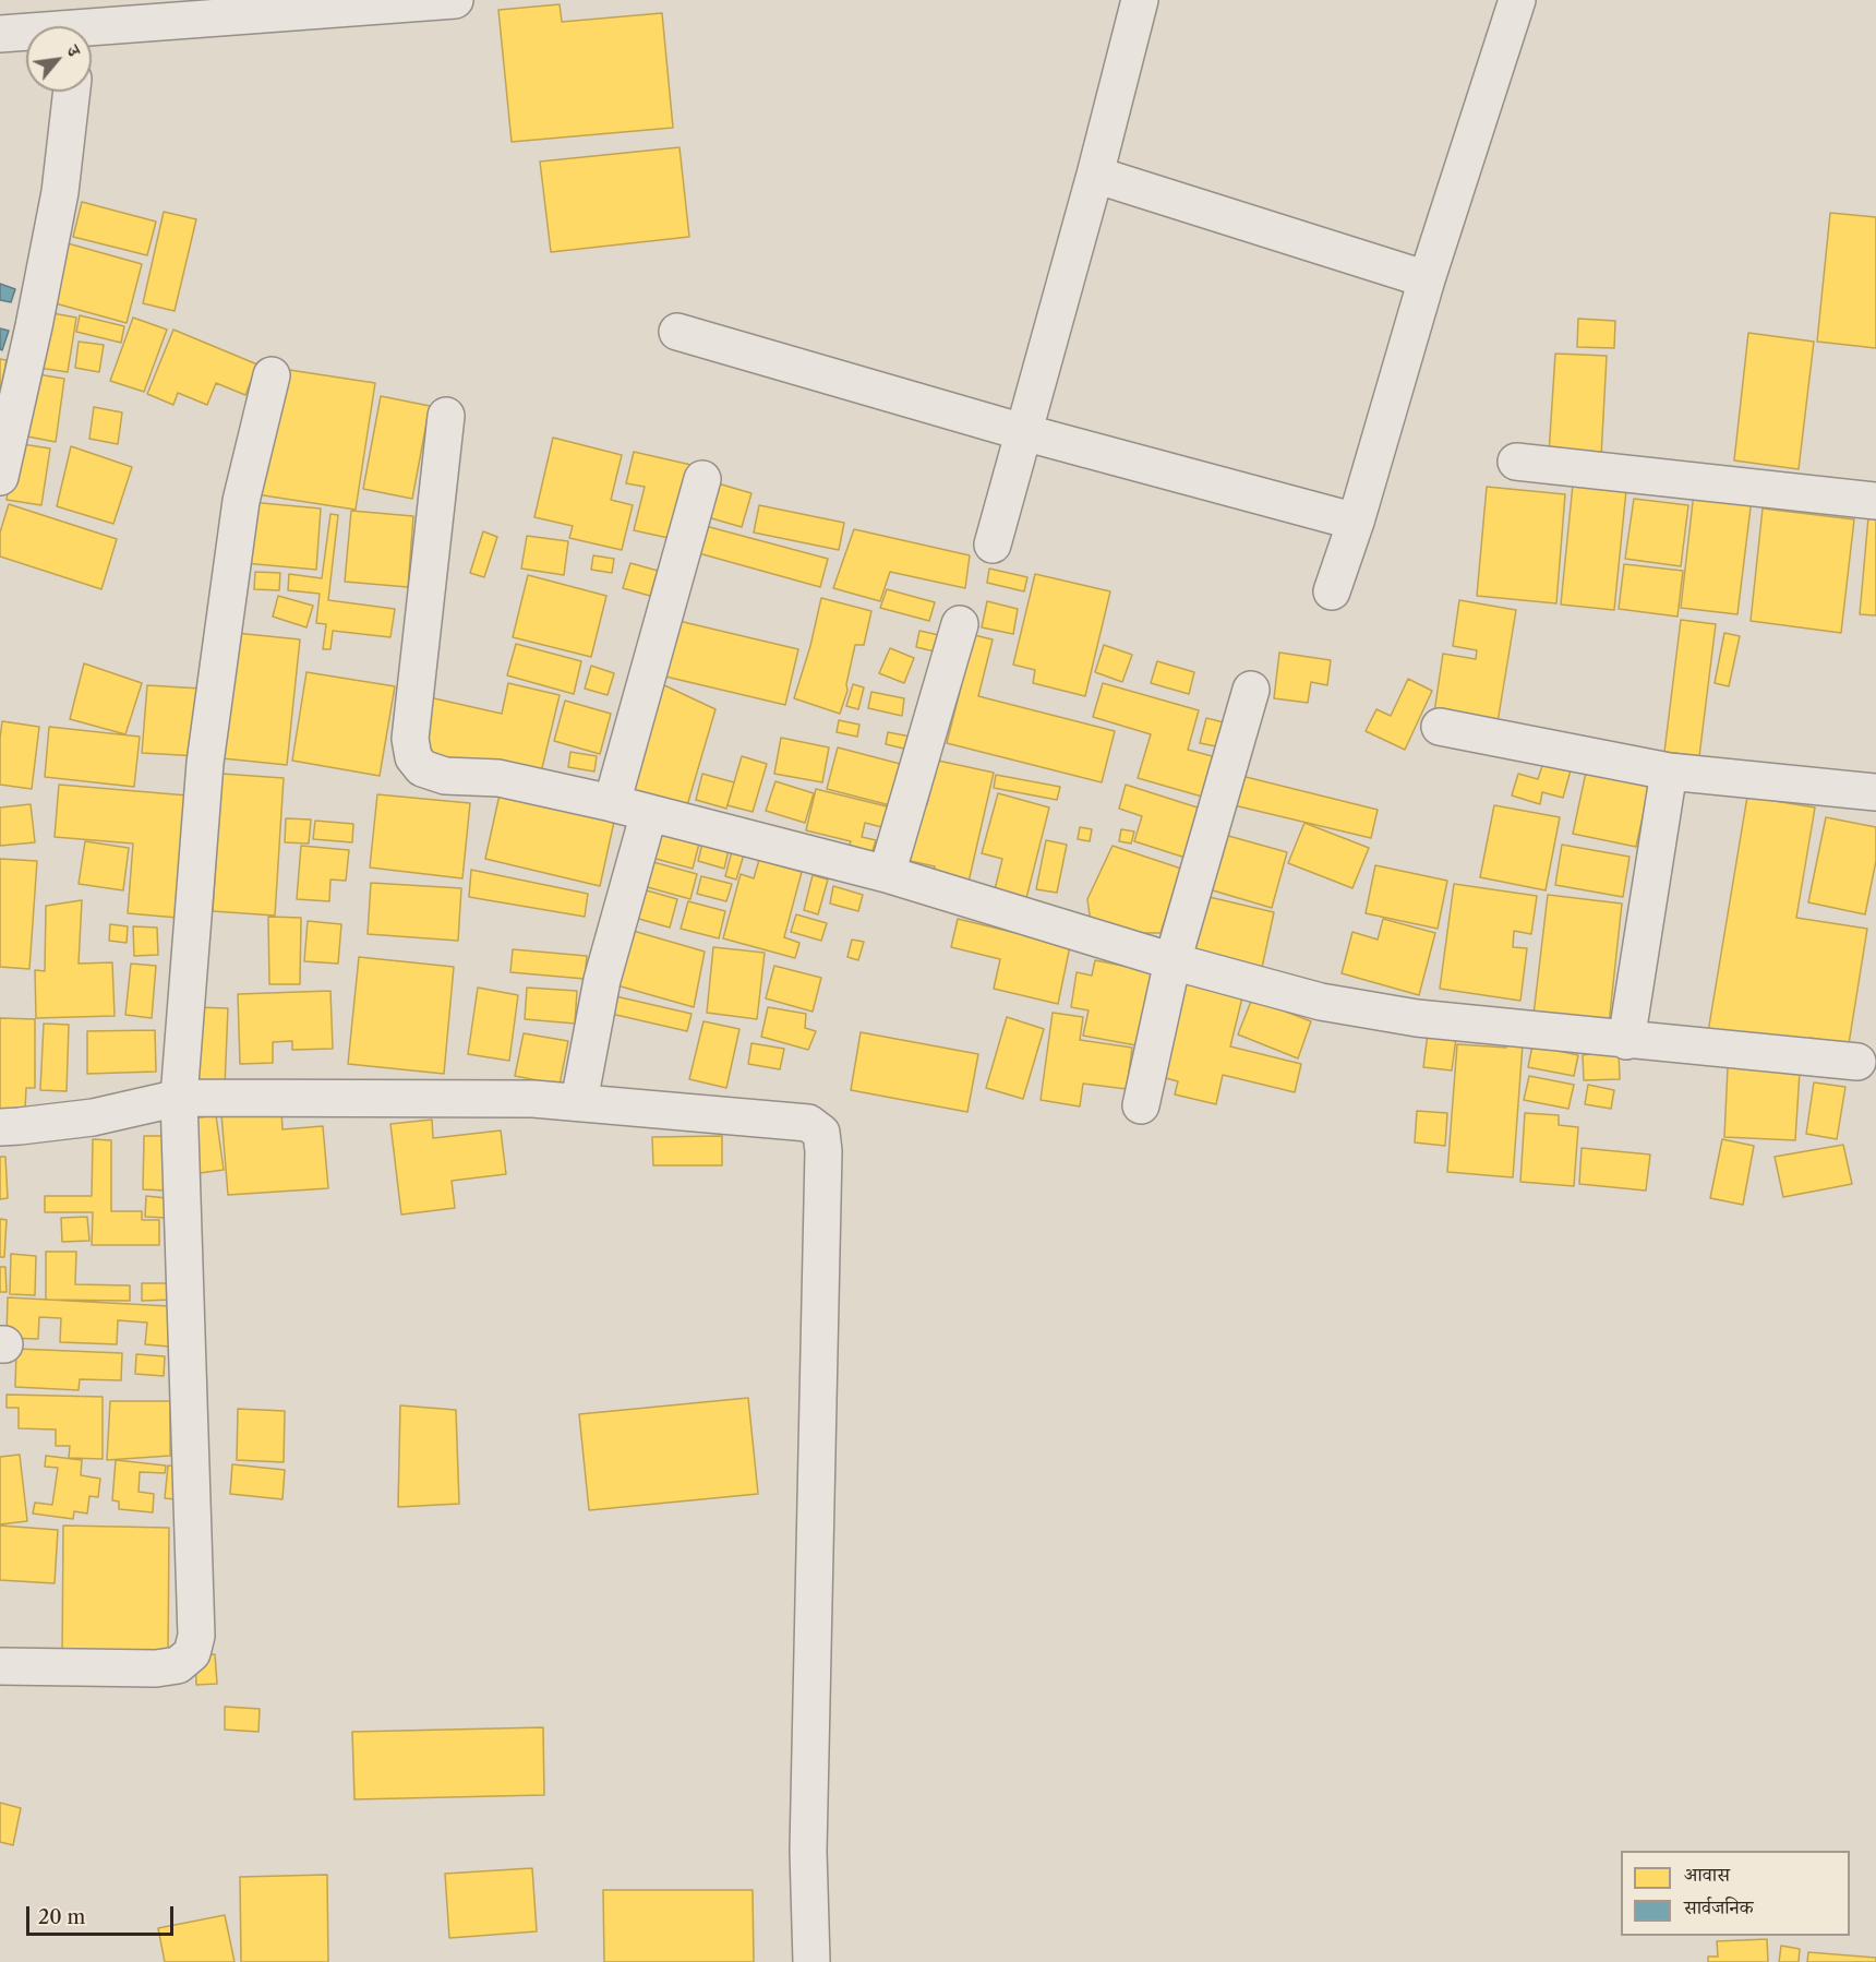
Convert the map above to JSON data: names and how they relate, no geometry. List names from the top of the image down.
{
  "legend": ["आवास", "सार्वजनिक"],
  "scale_bar": "20 m",
  "north": "top right"
}
